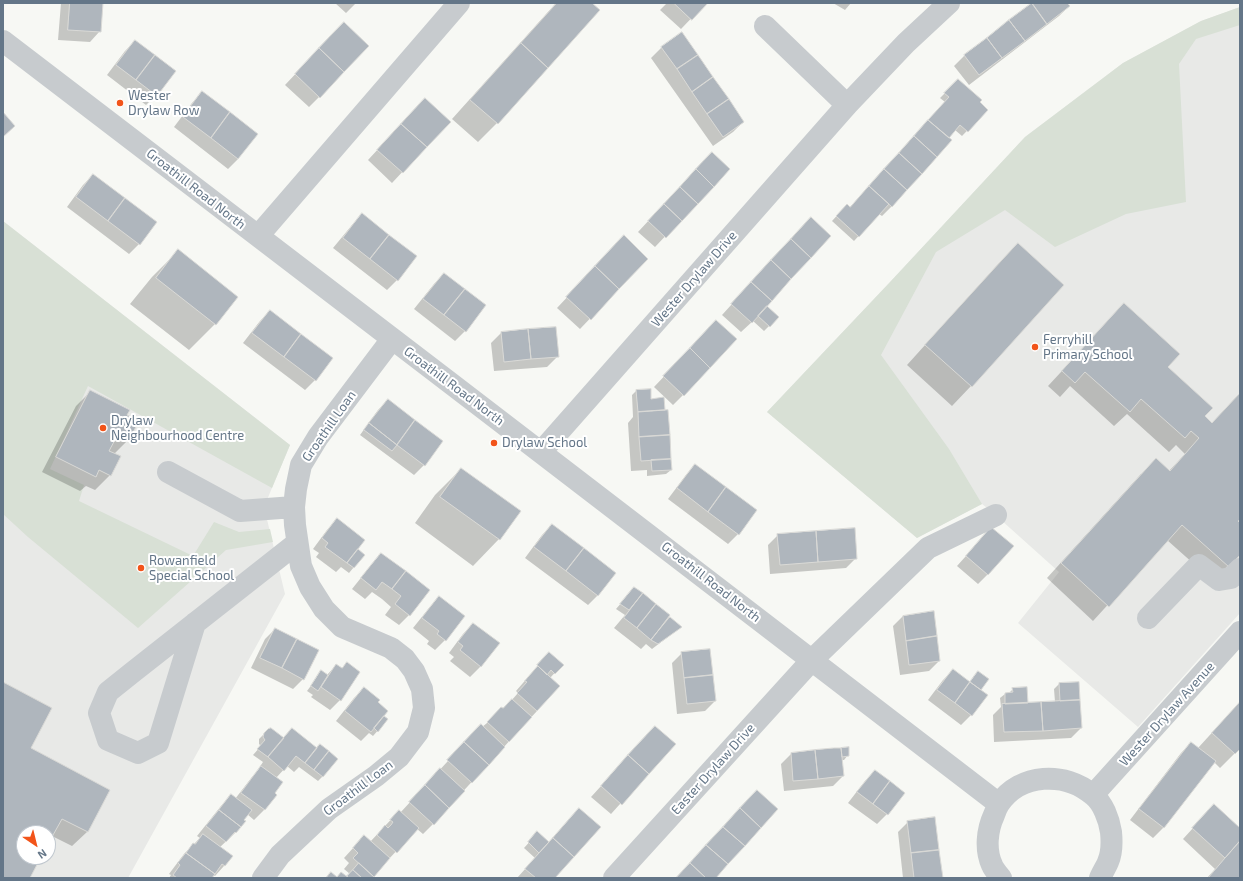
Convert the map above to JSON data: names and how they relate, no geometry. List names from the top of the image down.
{
  "streets": {
    "street": [
      "Groathill Road North",
      "Wester Drylaw Drive",
      "Groathill Loan",
      "Wester Drylaw Avenue",
      "Easter Drylaw Drive"
    ]
  },
  "crossings": [
    ["Groathill Road North", "Wester Drylaw Drive"],
    ["Groathill Road North", "Groathill Loan"],
    ["Groathill Road North", "Easter Drylaw Drive"]
  ],
  "places": [
    "Wester Drylaw Row",
    "Ferryhill Primary School",
    "Drylaw Neighbourhood Centre",
    "Drylaw School",
    "Rowanfield Special School"
  ],
  "north": "bottom right"
}
